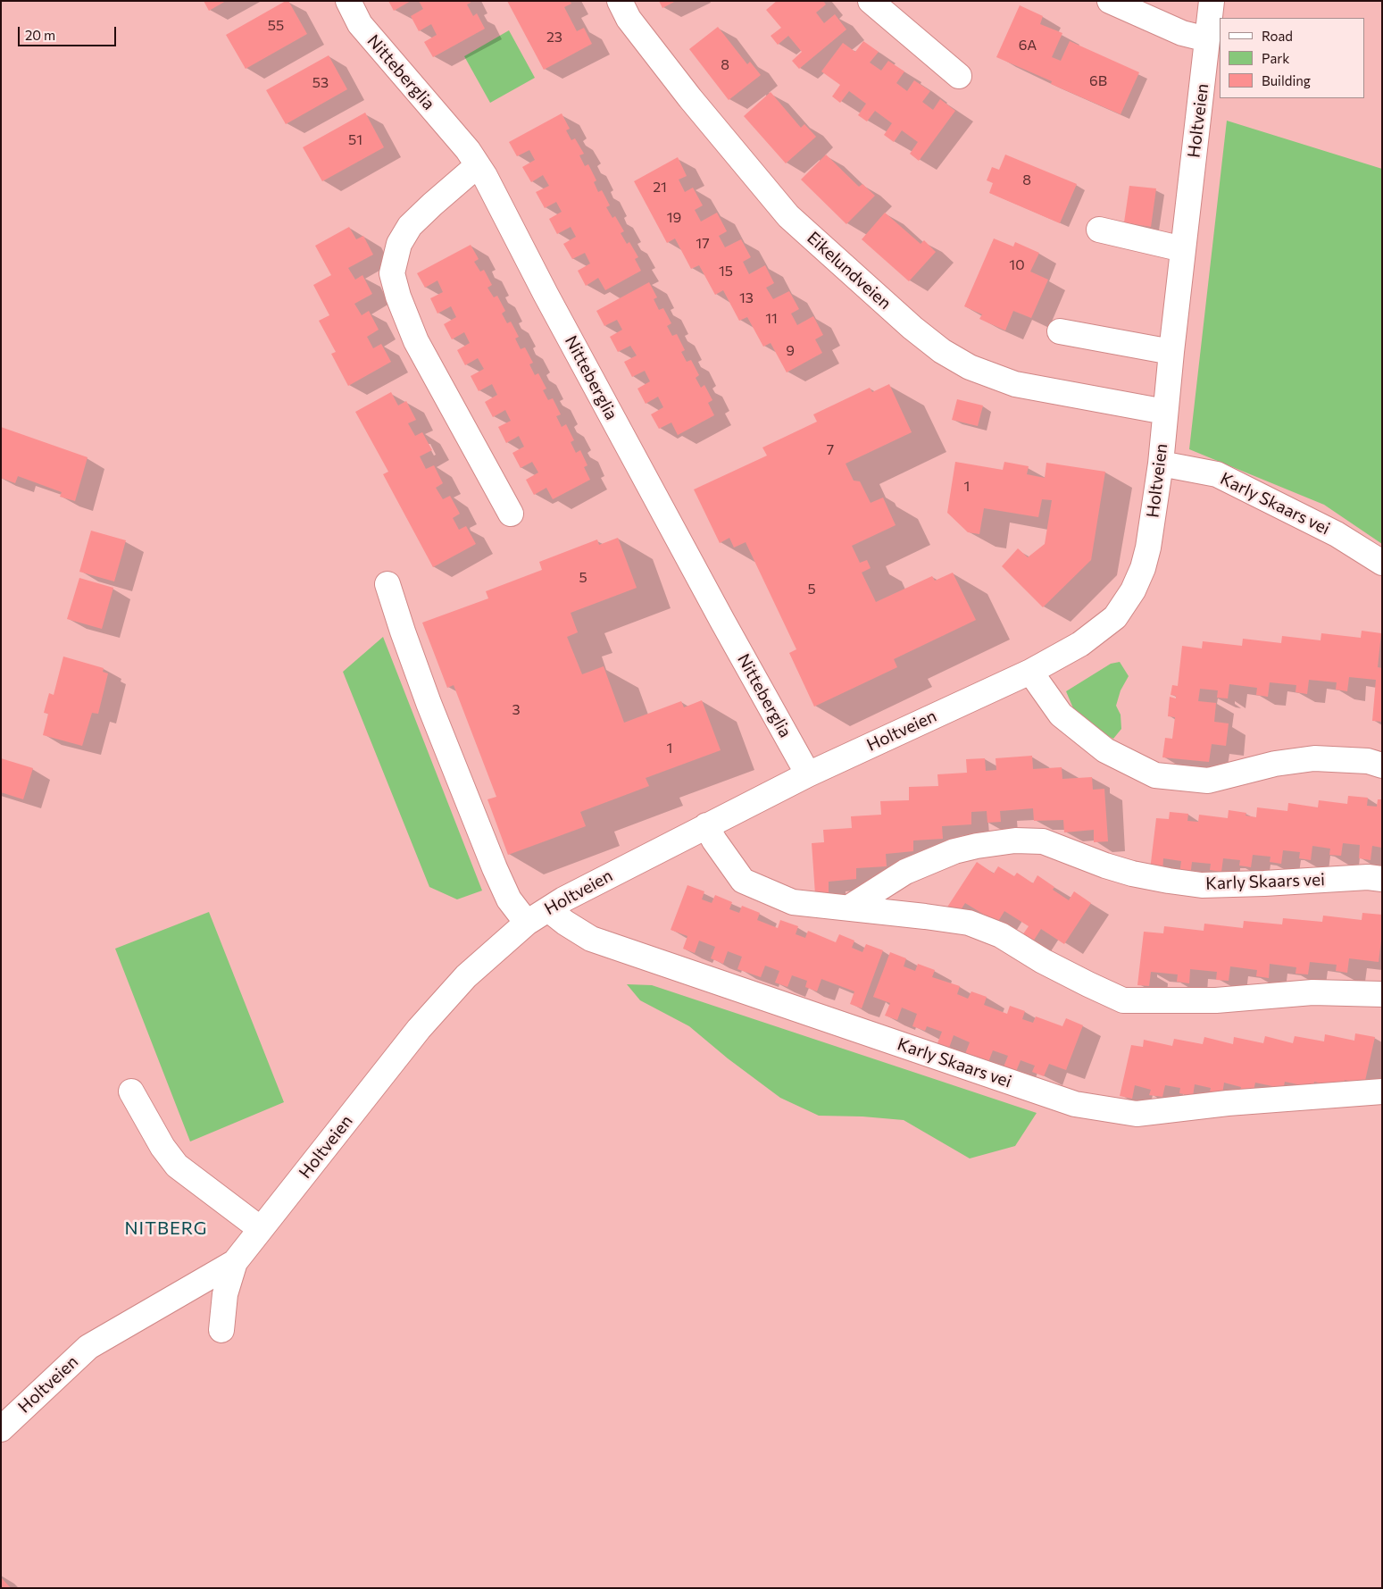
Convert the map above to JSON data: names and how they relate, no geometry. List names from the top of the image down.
{
  "streets": {
    "street": [
      "Nitteberglia",
      "Holtveien",
      "Eikelundveien",
      "Karly Skaars vei"
    ]
  },
  "crossings": [
    ["Nitteberglia", "Holtveien"],
    ["Holtveien", "Eikelundveien"],
    ["Holtveien", "Karly Skaars vei"]
  ],
  "districts": ["NITBERG"],
  "house_numbers": [
    "55",
    "23",
    "6A",
    "8",
    "6B",
    "53",
    "51",
    "8",
    "21",
    "19",
    "17",
    "10",
    "15",
    "13",
    "11",
    "9",
    "7",
    "1",
    "5",
    "5",
    "3",
    "1"
  ],
  "legend": ["Road", "Park", "Building"],
  "scale_bar": "20 m"
}
